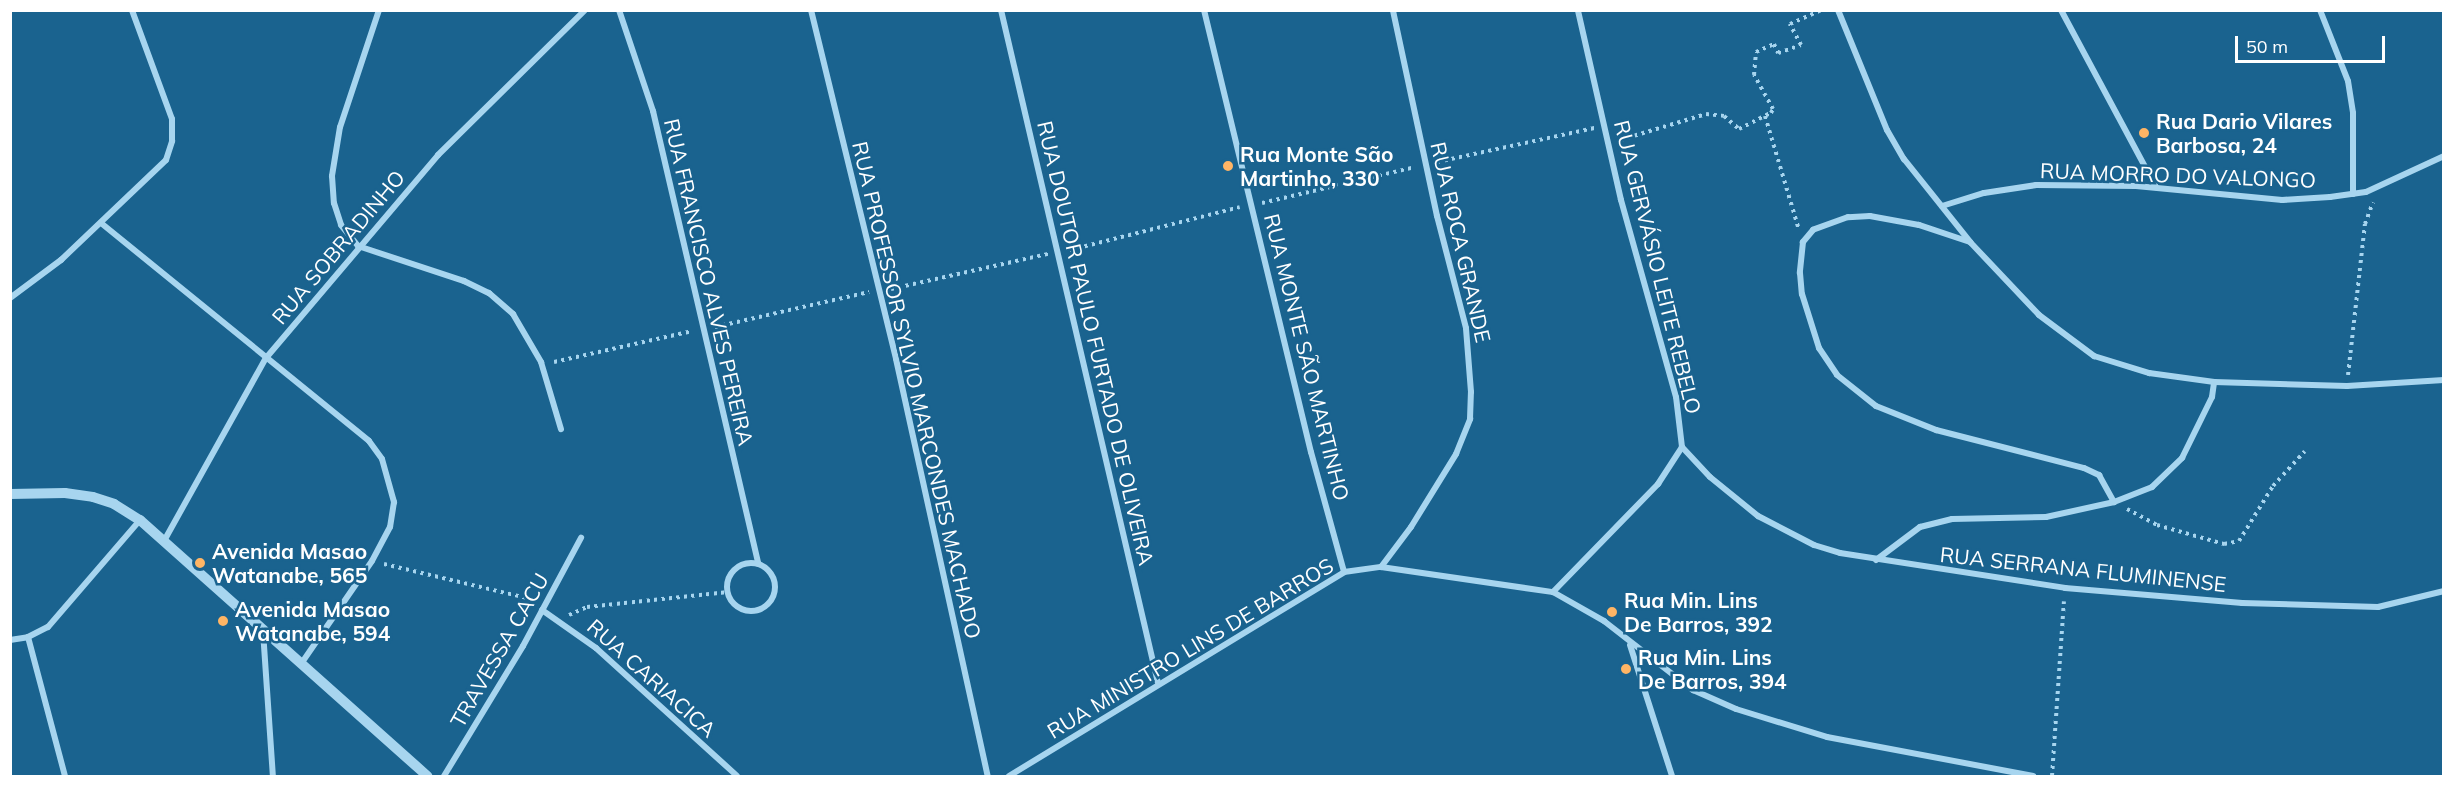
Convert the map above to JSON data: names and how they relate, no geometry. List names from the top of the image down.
{
  "streets": {
    "street": [
      "RUA MORRO DO VALONGO",
      "RUA ROCA GRANDE",
      "RUA SOBRADINHO",
      "RUA GERVÁSIO LEITE REBELO",
      "RUA FRANCISCO ALVES PEREIRA",
      "RUA DOUTOR PAULO FURTADO DE OLIVEIRA",
      "RUA MONTE SÃO MARTINHO",
      "RUA PROFESSOR SYLVIO MARCONDES MACHADO",
      "RUA SERRANA FLUMINENSE",
      "RUA MINISTRO LINS DE BARROS",
      "TRAVESSA CACU",
      "RUA CARIACICA"
    ]
  },
  "crossings": [
    ["RUA ROCA GRANDE", "RUA MINISTRO LINS DE BARROS"],
    ["RUA GERVÁSIO LEITE REBELO", "RUA SERRANA FLUMINENSE"],
    ["RUA GERVÁSIO LEITE REBELO", "RUA MINISTRO LINS DE BARROS"],
    ["RUA DOUTOR PAULO FURTADO DE OLIVEIRA", "RUA MINISTRO LINS DE BARROS"],
    ["RUA MONTE SÃO MARTINHO", "RUA MINISTRO LINS DE BARROS"],
    ["TRAVESSA CACU", "RUA CARIACICA"]
  ],
  "places": [
    "Rua Dario Vilares Barbosa, 24",
    "Rua Monte São Martinho, 330",
    "Avenida Masao Watanabe, 565",
    "Rua Min. Lins De Barros, 392",
    "Avenida Masao Watanabe, 594",
    "Rua Min. Lins De Barros, 394"
  ],
  "scale_bar": "50 m"
}
